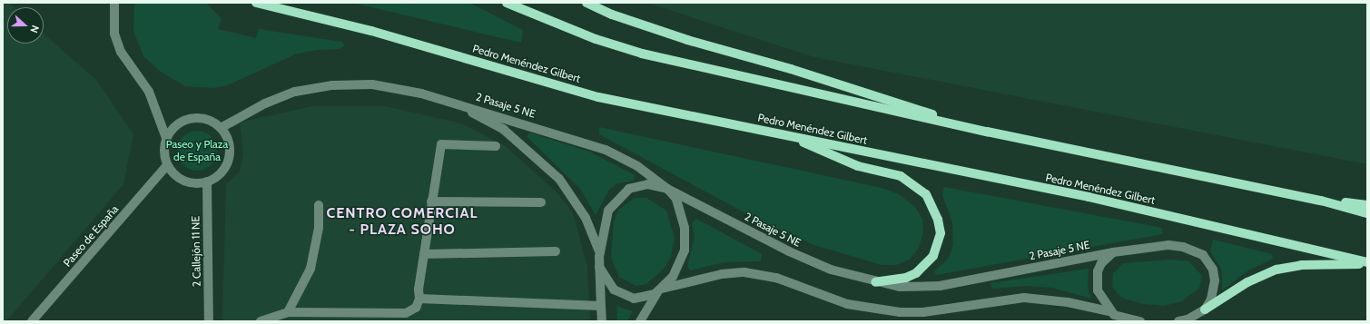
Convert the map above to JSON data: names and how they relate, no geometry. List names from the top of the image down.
{
  "streets": {
    "main road": ["Pedro Menéndez Gilbert"],
    "street": ["2 Pasaje 5 NE", "Paseo de España", "2 Callejón 11 NE"]
  },
  "crossings": [
    ["2 Pasaje 5 NE", "Paseo de España"],
    ["2 Pasaje 5 NE", "2 Callejón 11 NE"],
    ["Paseo de España", "2 Callejón 11 NE"]
  ],
  "districts": ["CENTRO COMERCIAL - PLAZA SOHO"],
  "parks": ["Paseo y Plaza de España"],
  "north": "right"
}
